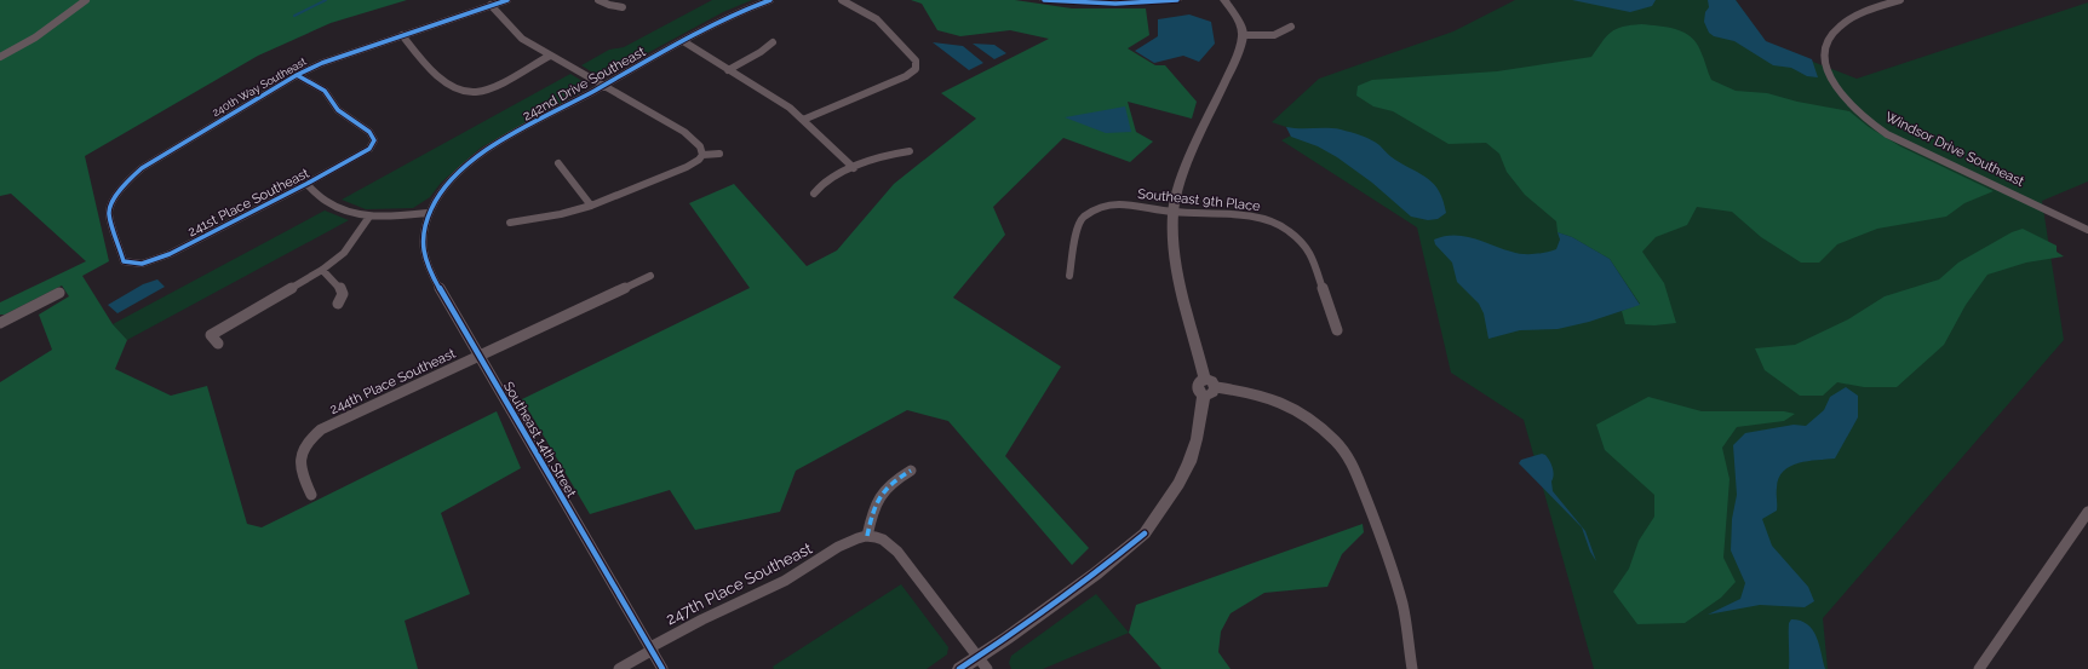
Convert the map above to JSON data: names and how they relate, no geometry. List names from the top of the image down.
{
  "streets": {
    "street": [
      "242nd Drive Southeast",
      "240th Way Southeast",
      "Windsor Drive Southeast",
      "Southeast 9th Place",
      "241st Place Southeast",
      "244th Place Southeast",
      "Southeast 14th Street",
      "247th Place Southeast"
    ]
  },
  "crossings": [
    ["242nd Drive Southeast", "Southeast 14th Street"],
    ["240th Way Southeast", "241st Place Southeast"],
    ["244th Place Southeast", "Southeast 14th Street"],
    ["Southeast 14th Street", "247th Place Southeast"]
  ]
}
